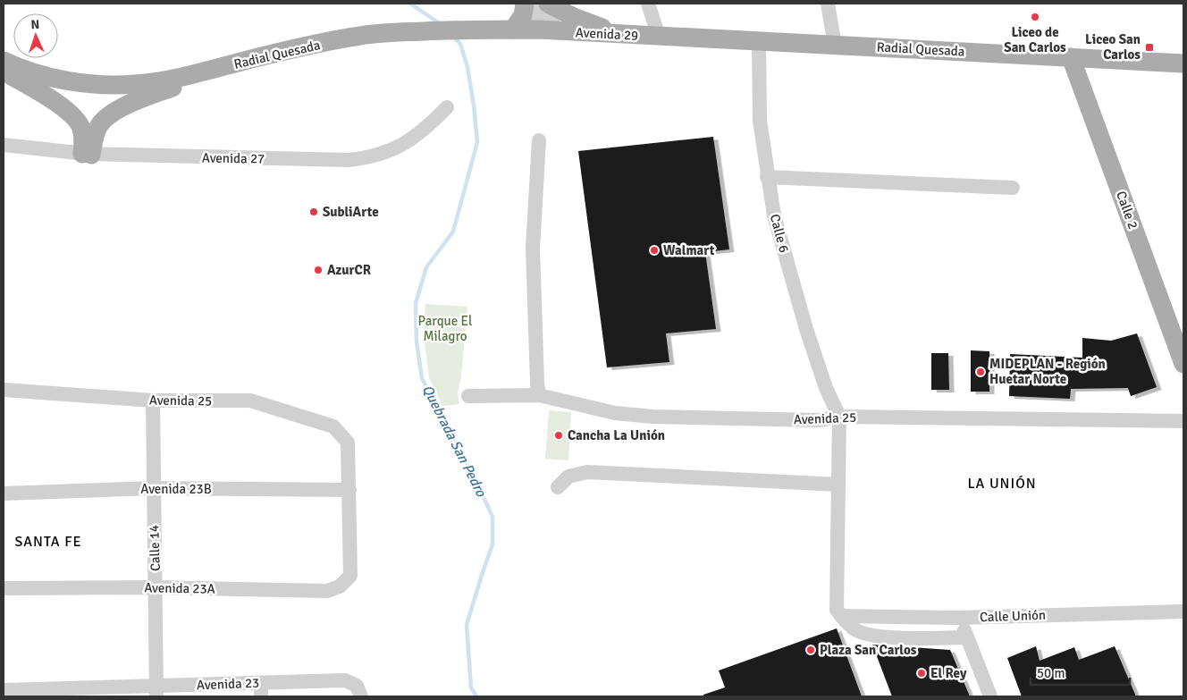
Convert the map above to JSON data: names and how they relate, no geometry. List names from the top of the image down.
{
  "streets": {
    "main road": ["Avenida 29", "Radial Quesada", "Calle 2"],
    "street": [
      "Avenida 27",
      "Calle 6",
      "Avenida 25",
      "Avenida 23B",
      "Calle 14",
      "Avenida 23A",
      "Calle Unión",
      "Avenida 23"
    ]
  },
  "crossings": [
    ["Avenida 29", "Radial Quesada"],
    ["Radial Quesada", "Calle 2"],
    ["Radial Quesada", "Calle 6"],
    ["Calle 6", "Avenida 25"],
    ["Avenida 25", "Avenida 23B"],
    ["Avenida 25", "Calle 14"],
    ["Avenida 25", "Avenida 23A"],
    ["Avenida 23B", "Calle 14"],
    ["Avenida 23B", "Avenida 23A"],
    ["Calle 14", "Avenida 23A"],
    ["Calle 14", "Avenida 23"]
  ],
  "districts": ["LA UNIÓN", "SANTA FE"],
  "water": ["Quebrada San Pedro"],
  "parks": ["Parque El Milagro"],
  "places": {
    "other": [
      "Liceo de San Carlos",
      "SubliArte",
      "Walmart",
      "AzurCR",
      "MIDEPLAN - Región Huetar Norte",
      "Cancha La Unión",
      "Plaza San Carlos",
      "El Rey"
    ],
    "transit": ["Liceo San Carlos"]
  },
  "scale_bar": "50 m",
  "north": "top"
}
